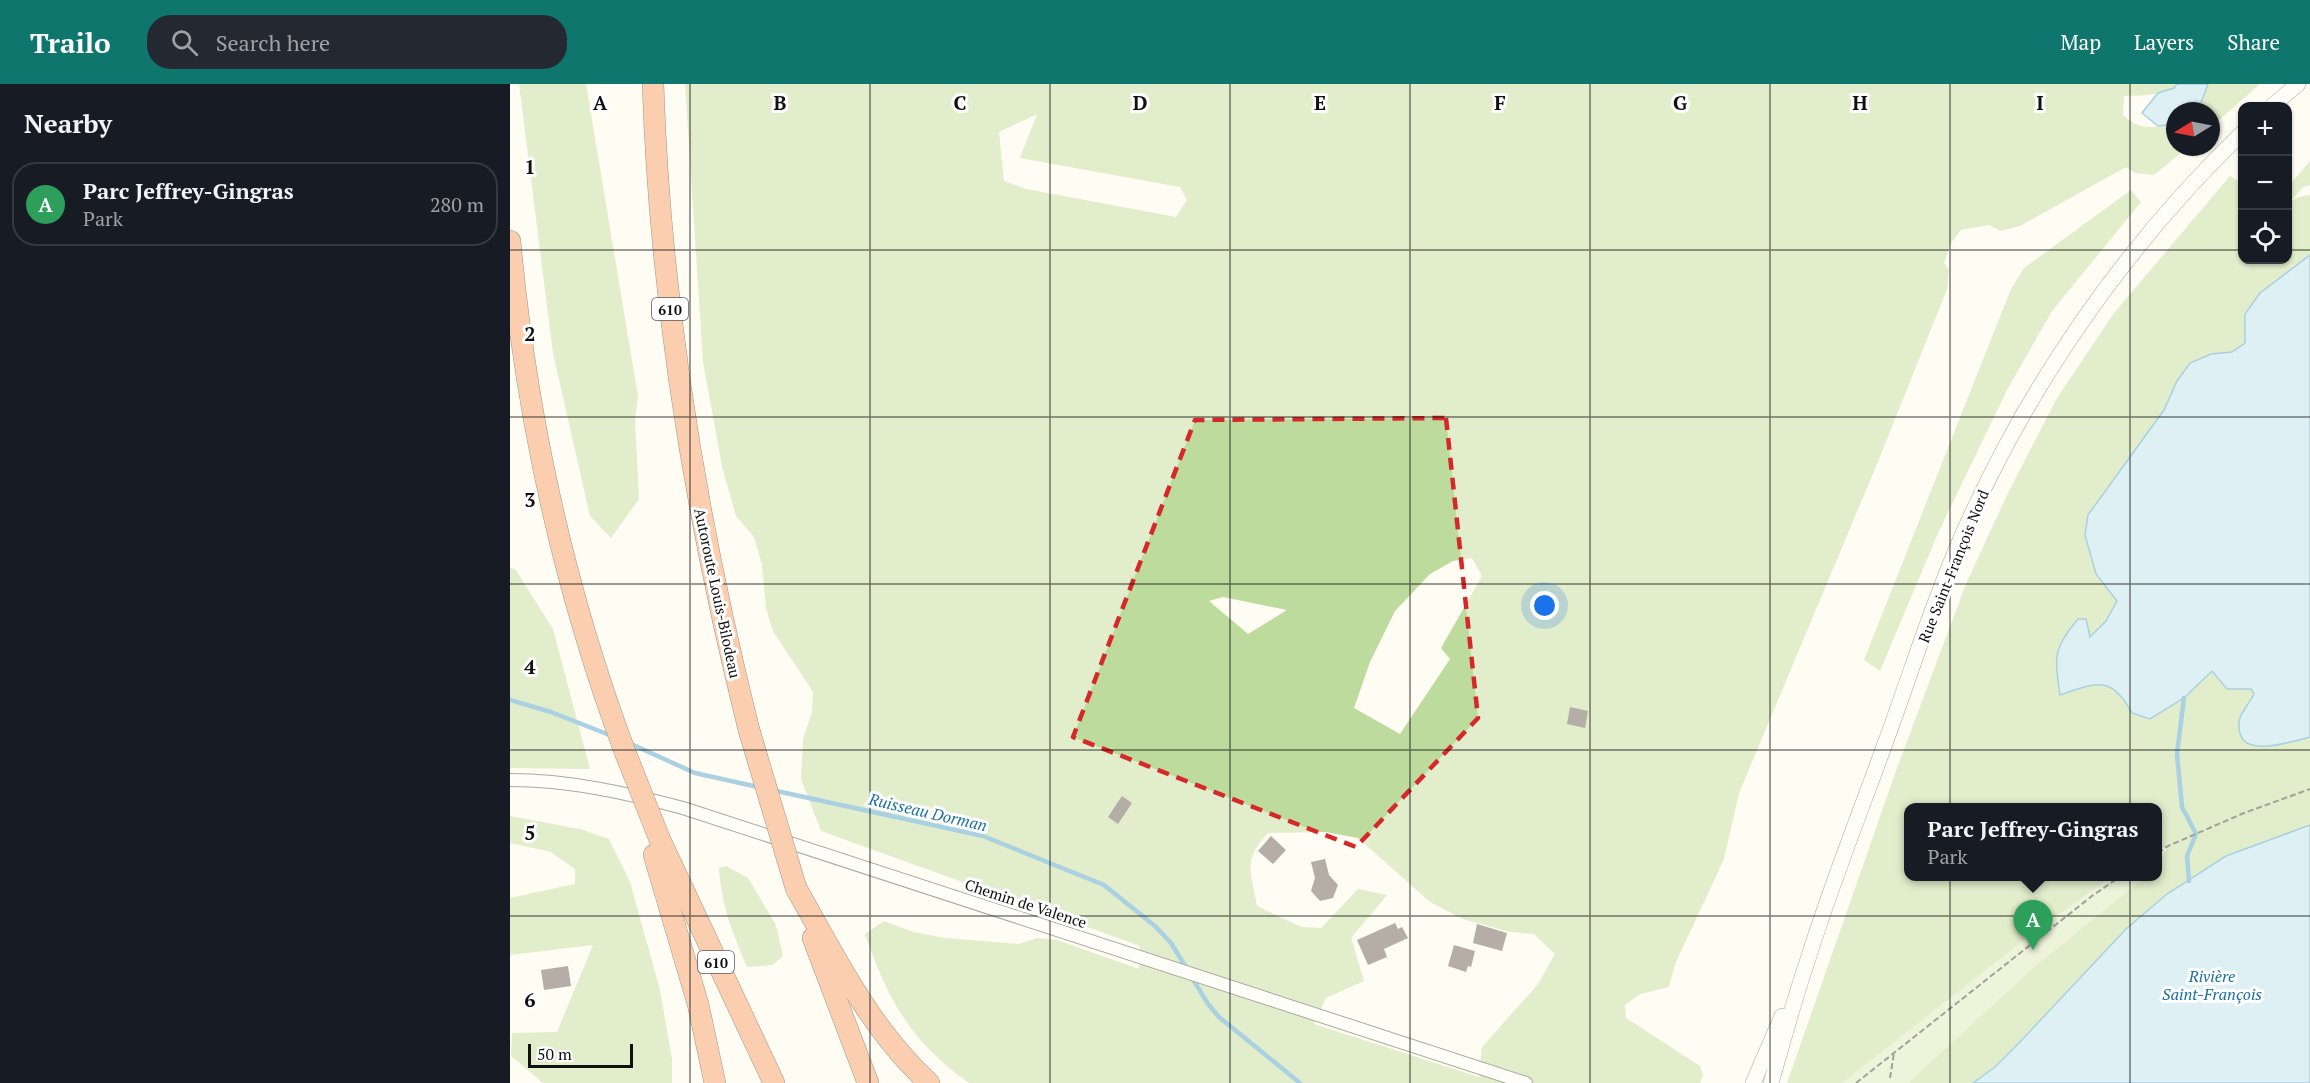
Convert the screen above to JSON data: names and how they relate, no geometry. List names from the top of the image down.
{
  "streets": {
    "highway": ["610", "Autoroute Louis-Bilodeau"],
    "street": ["Rue Saint-François Nord", "Chemin de Valence"]
  },
  "water": ["Ruisseau Dorman", "Rivière Saint-François"],
  "scale_bar": "50 m",
  "north": "left",
  "page": {
    "header": "Trailo",
    "search": "Search here",
    "nav": ["Map", "Layers", "Share"],
    "heading": "Nearby",
    "map_buttons": ["+", "−"],
    "list": [
      {
        "mark": "A",
        "name": "Parc Jeffrey-Gingras",
        "note": "Park",
        "value": "280 m"
      }
    ],
    "popup": ["Parc Jeffrey-Gingras", "Park"],
    "pins": "A",
    "scale": "50 m"
  },
  "grid": {
    "columns": [
      "A",
      "B",
      "C",
      "D",
      "E",
      "F",
      "G",
      "H",
      "I"
    ],
    "rows": [
      "1",
      "2",
      "3",
      "4",
      "5",
      "6"
    ]
  }
}
